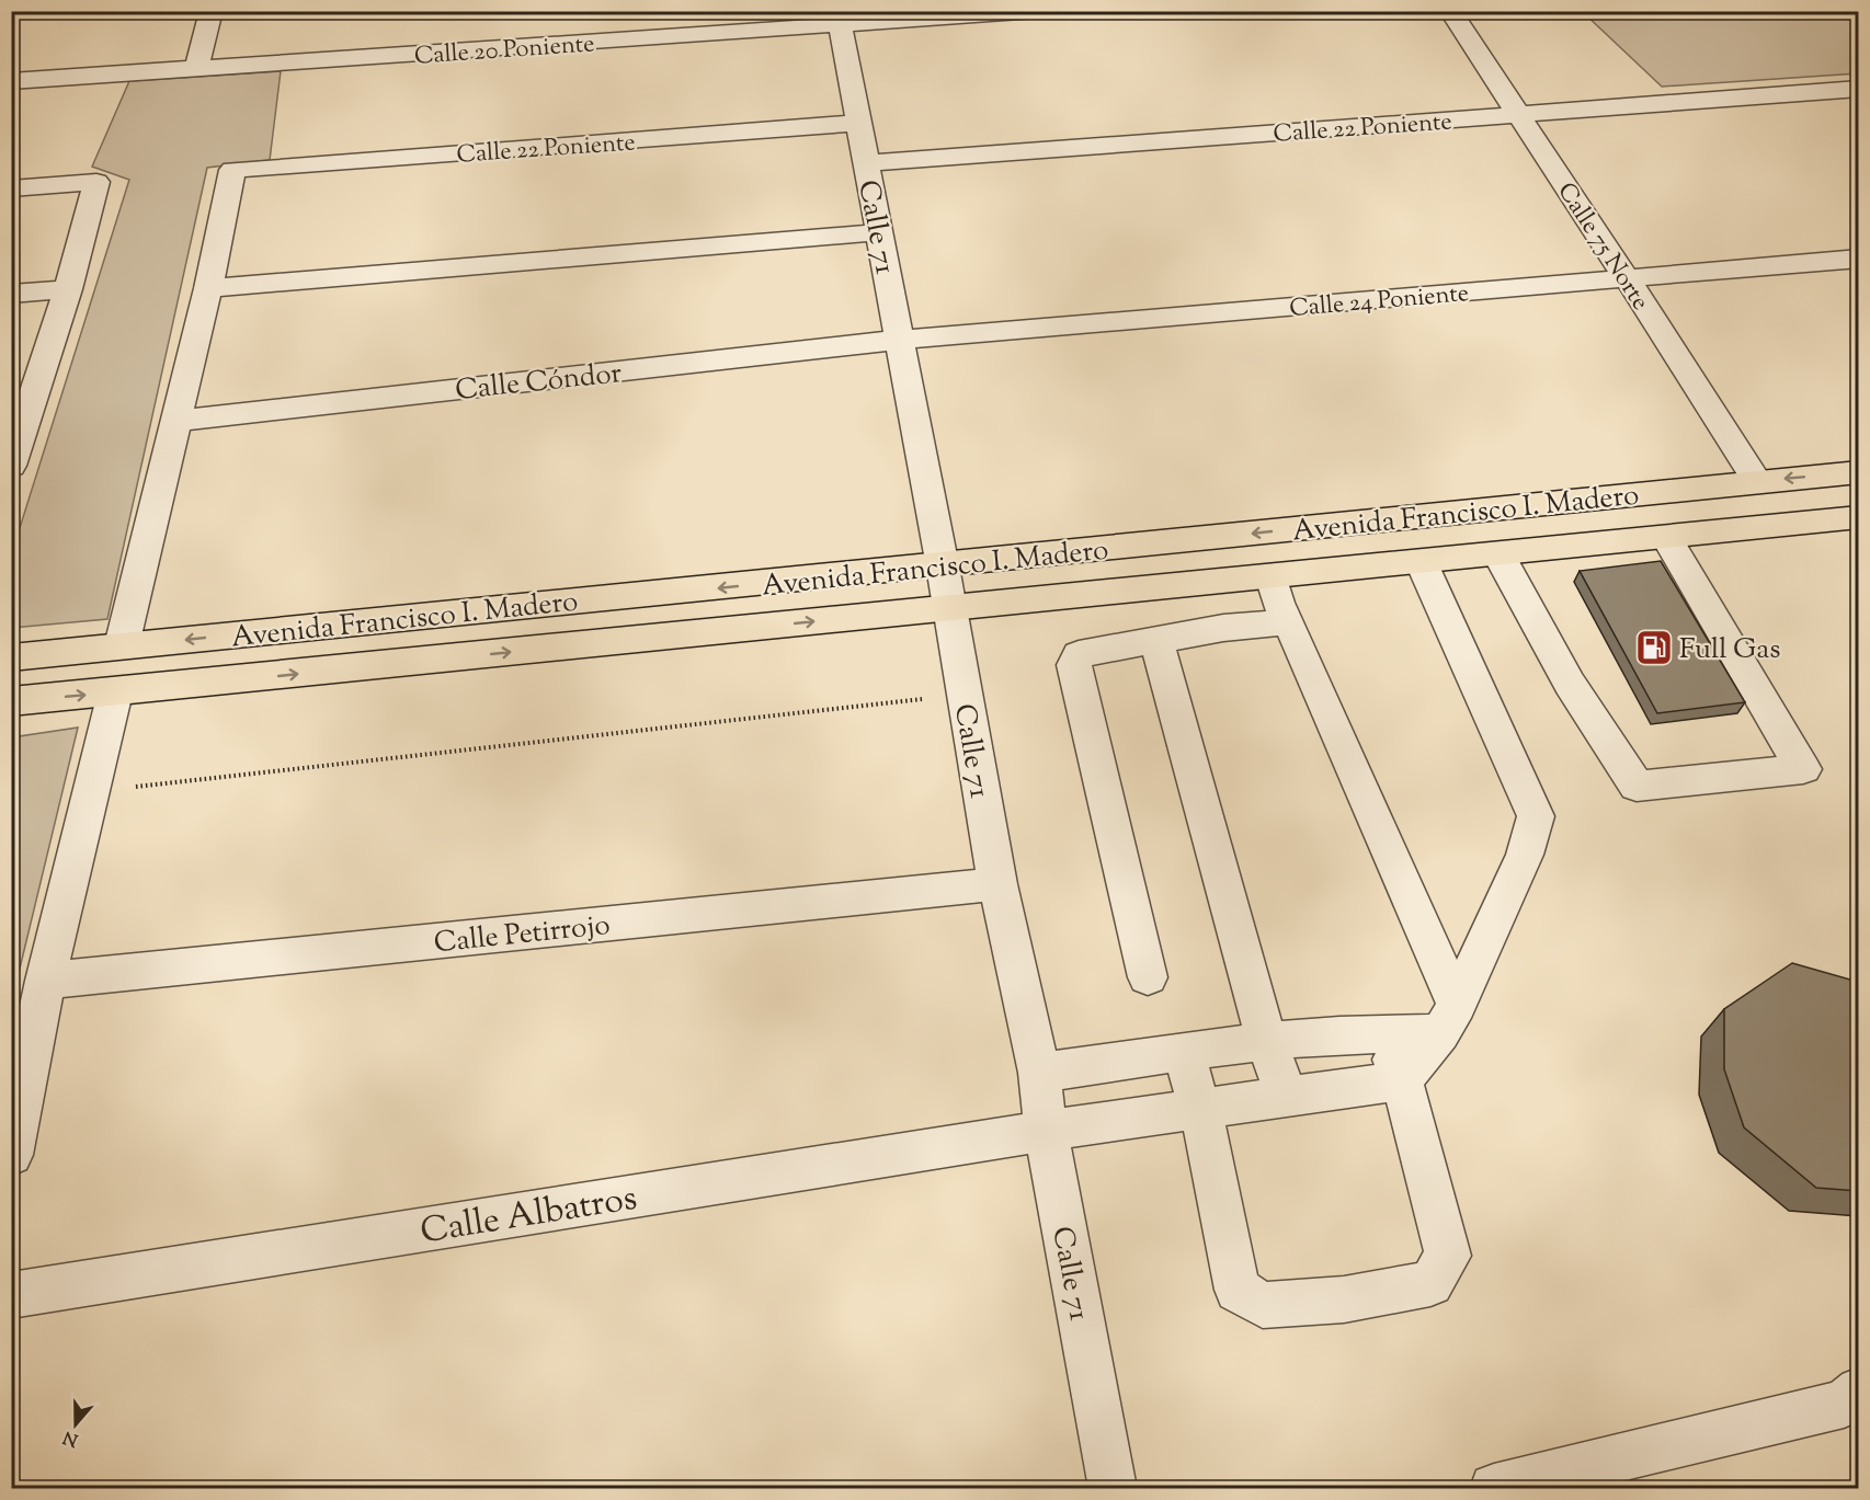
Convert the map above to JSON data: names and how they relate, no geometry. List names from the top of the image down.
{
  "streets": {
    "main road": ["Avenida Francisco I. Madero"],
    "street": [
      "Calle 20 Poniente",
      "Calle 22 Poniente",
      "Calle 71",
      "Calle 75 Norte",
      "Calle 24 Poniente",
      "Calle Cóndor",
      "Calle Petirrojo",
      "Calle Albatros"
    ]
  },
  "crossings": [
    ["Calle 20 Poniente", "Calle 71"],
    ["Calle 22 Poniente", "Calle 71"],
    ["Calle 22 Poniente", "Calle 75 Norte"],
    ["Calle 71", "Calle 24 Poniente"],
    ["Calle 71", "Calle Cóndor"],
    ["Calle 71", "Avenida Francisco I. Madero"],
    ["Calle 71", "Calle Petirrojo"],
    ["Calle 71", "Calle Albatros"],
    ["Calle 75 Norte", "Calle 24 Poniente"],
    ["Calle 75 Norte", "Avenida Francisco I. Madero"],
    ["Calle 24 Poniente", "Calle Cóndor"]
  ],
  "places": {
    "fuel station": ["Full Gas"]
  },
  "north": "bottom"
}
